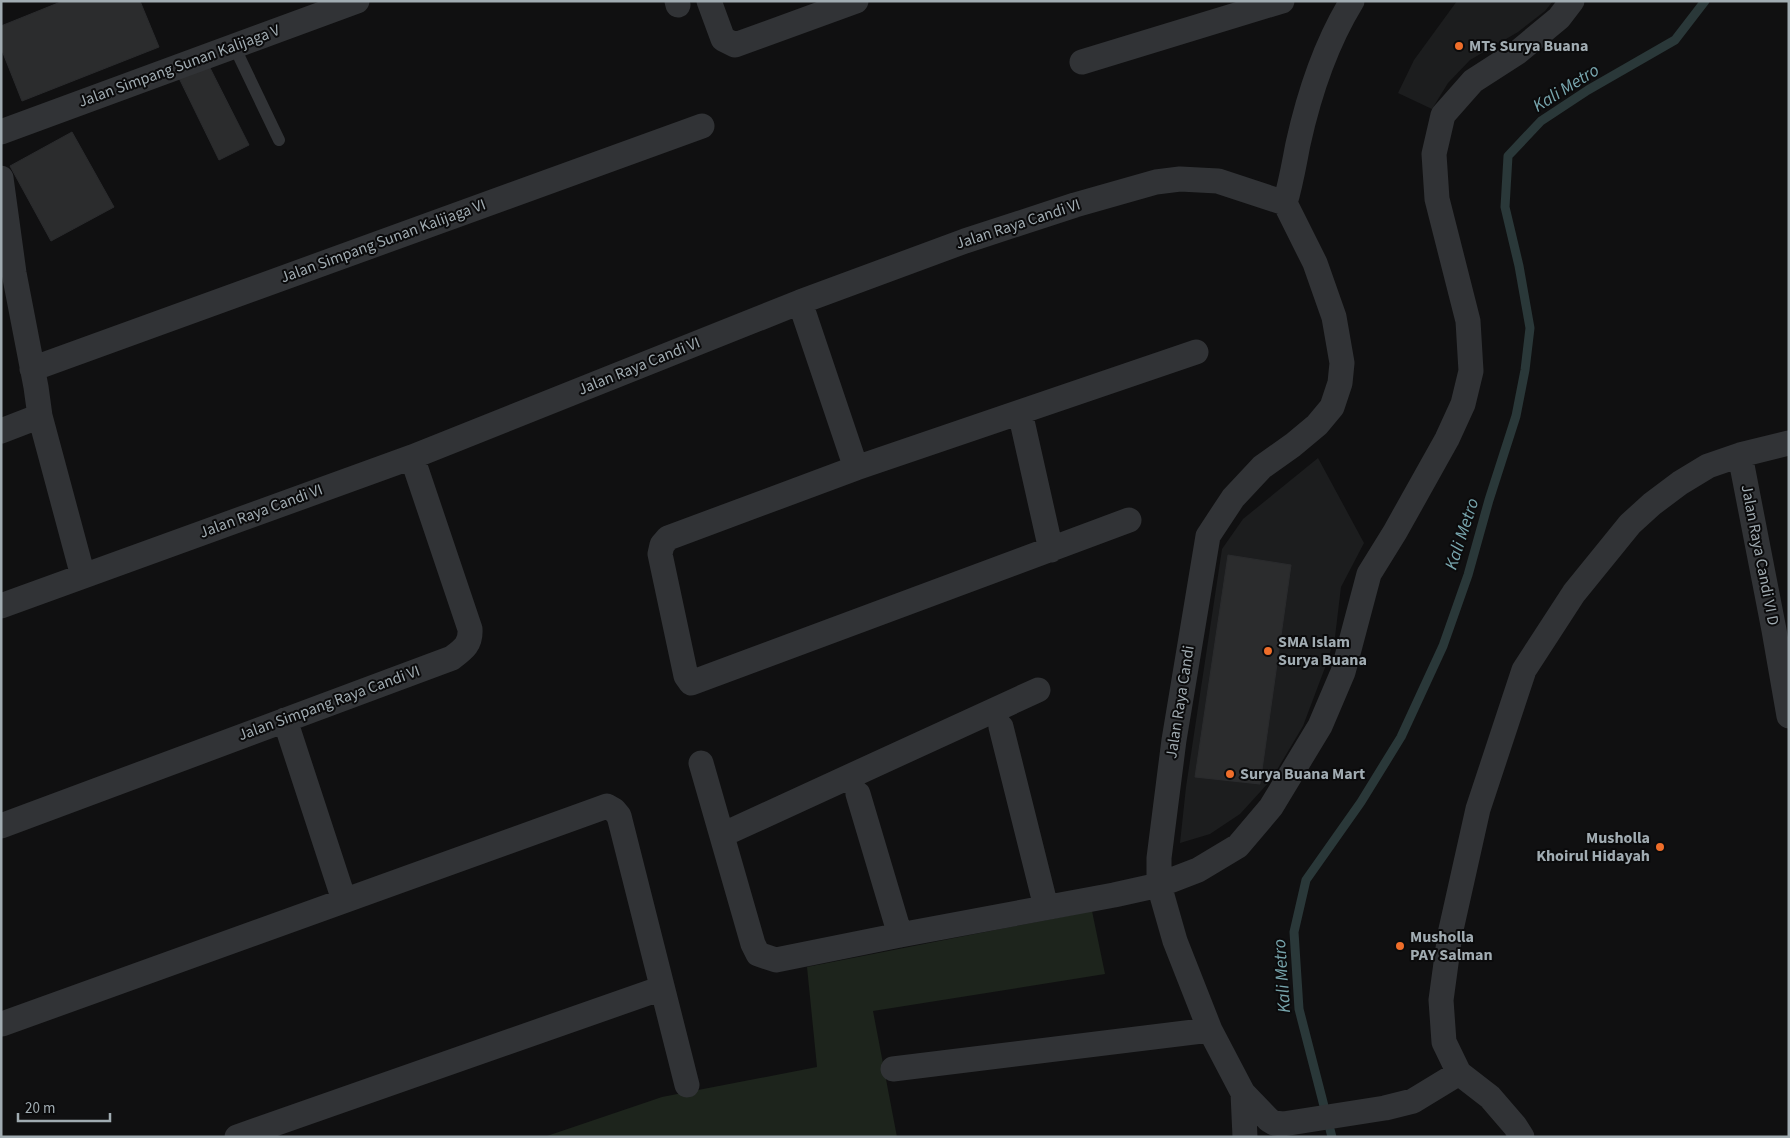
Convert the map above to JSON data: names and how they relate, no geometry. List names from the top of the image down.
{
  "streets": {
    "street": [
      "Jalan Simpang Sunan Kalijaga V",
      "Jalan Raya Candi VI",
      "Jalan Simpang Sunan Kalijaga VI",
      "Jalan Raya Candi VI D",
      "Jalan Raya Candi",
      "Jalan Simpang Raya Candi VI"
    ]
  },
  "crossings": [
    ["Jalan Raya Candi VI", "Jalan Raya Candi"],
    ["Jalan Raya Candi VI", "Jalan Simpang Raya Candi VI"]
  ],
  "water": ["Kali Metro"],
  "places": [
    "MTs Surya Buana",
    "SMA Islam Surya Buana",
    "Surya Buana Mart",
    "Musholla Khoirul Hidayah",
    "Musholla PAY Salman"
  ],
  "scale_bar": "20 m"
}
